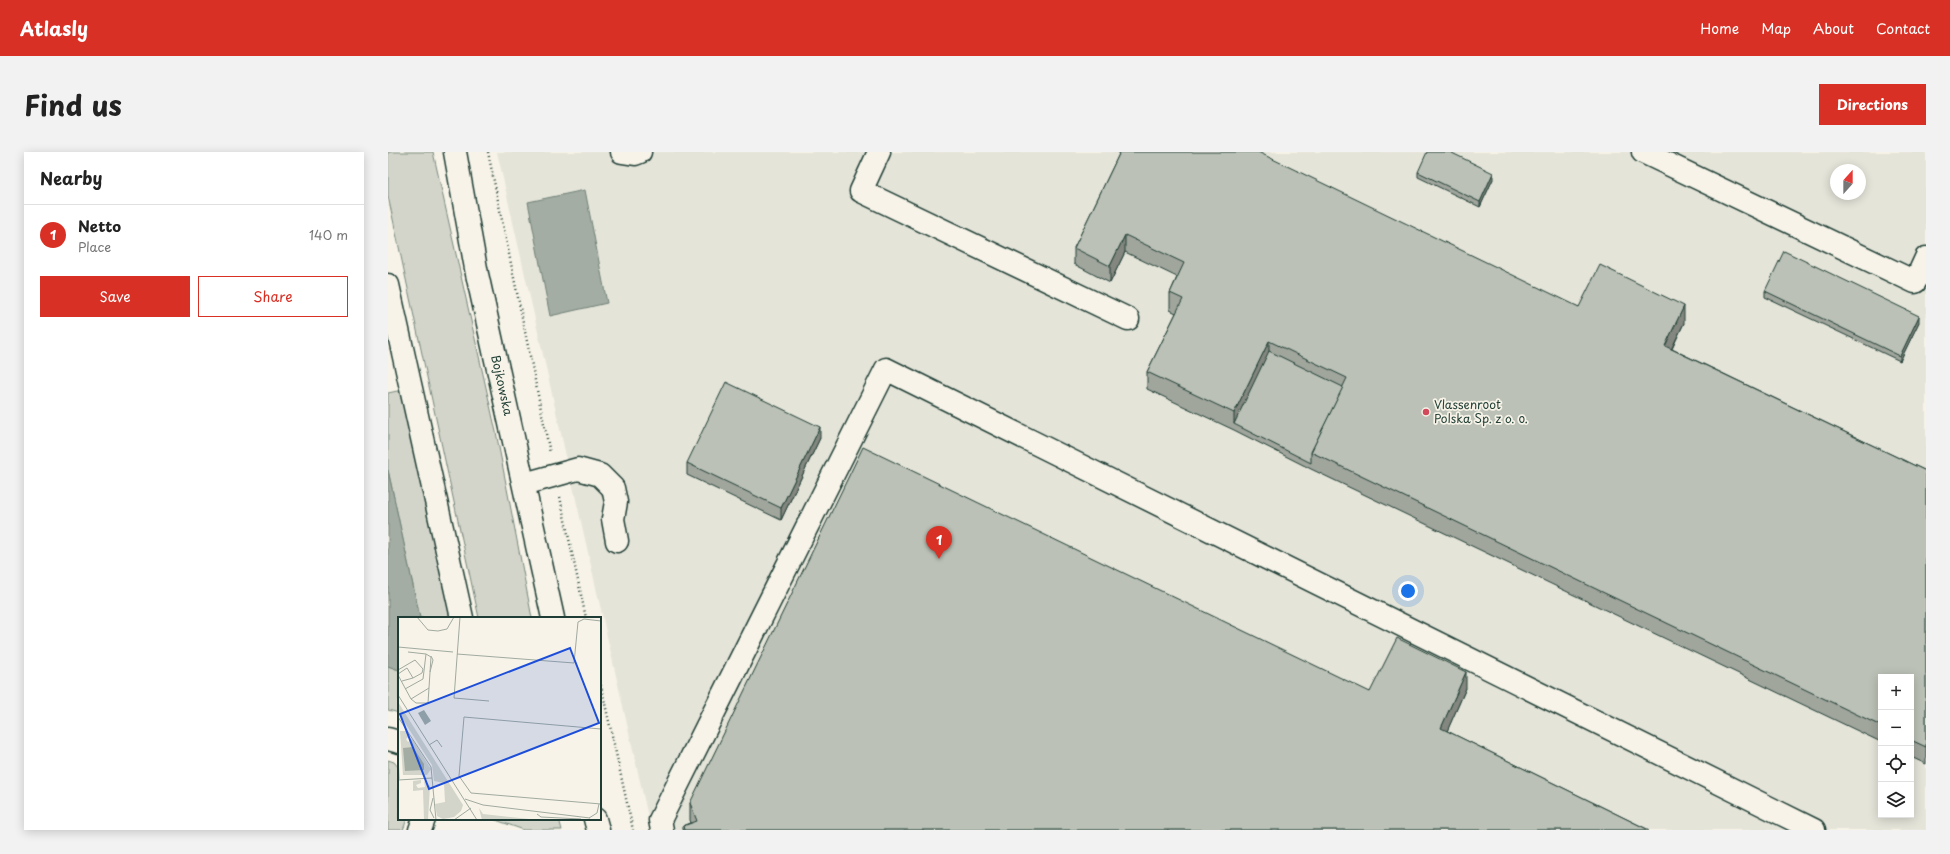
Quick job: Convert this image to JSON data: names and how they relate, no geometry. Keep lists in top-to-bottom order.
{
  "streets": {
    "street": ["Bojkowska"]
  },
  "places": ["Vlassenroot Polska Sp. z o. o."],
  "north": "top",
  "page": {
    "header": "Atlasly",
    "nav": [
      "Home",
      "Map",
      "About",
      "Contact"
    ],
    "title": "Find us",
    "buttons": [
      "Directions",
      ["Save", "Share"]
    ],
    "heading": "Nearby",
    "list": [
      {
        "mark": "1",
        "name": "Netto",
        "note": "Place",
        "value": "140 m"
      }
    ],
    "pins": "1",
    "map_buttons": ["+", "−"]
  }
}
